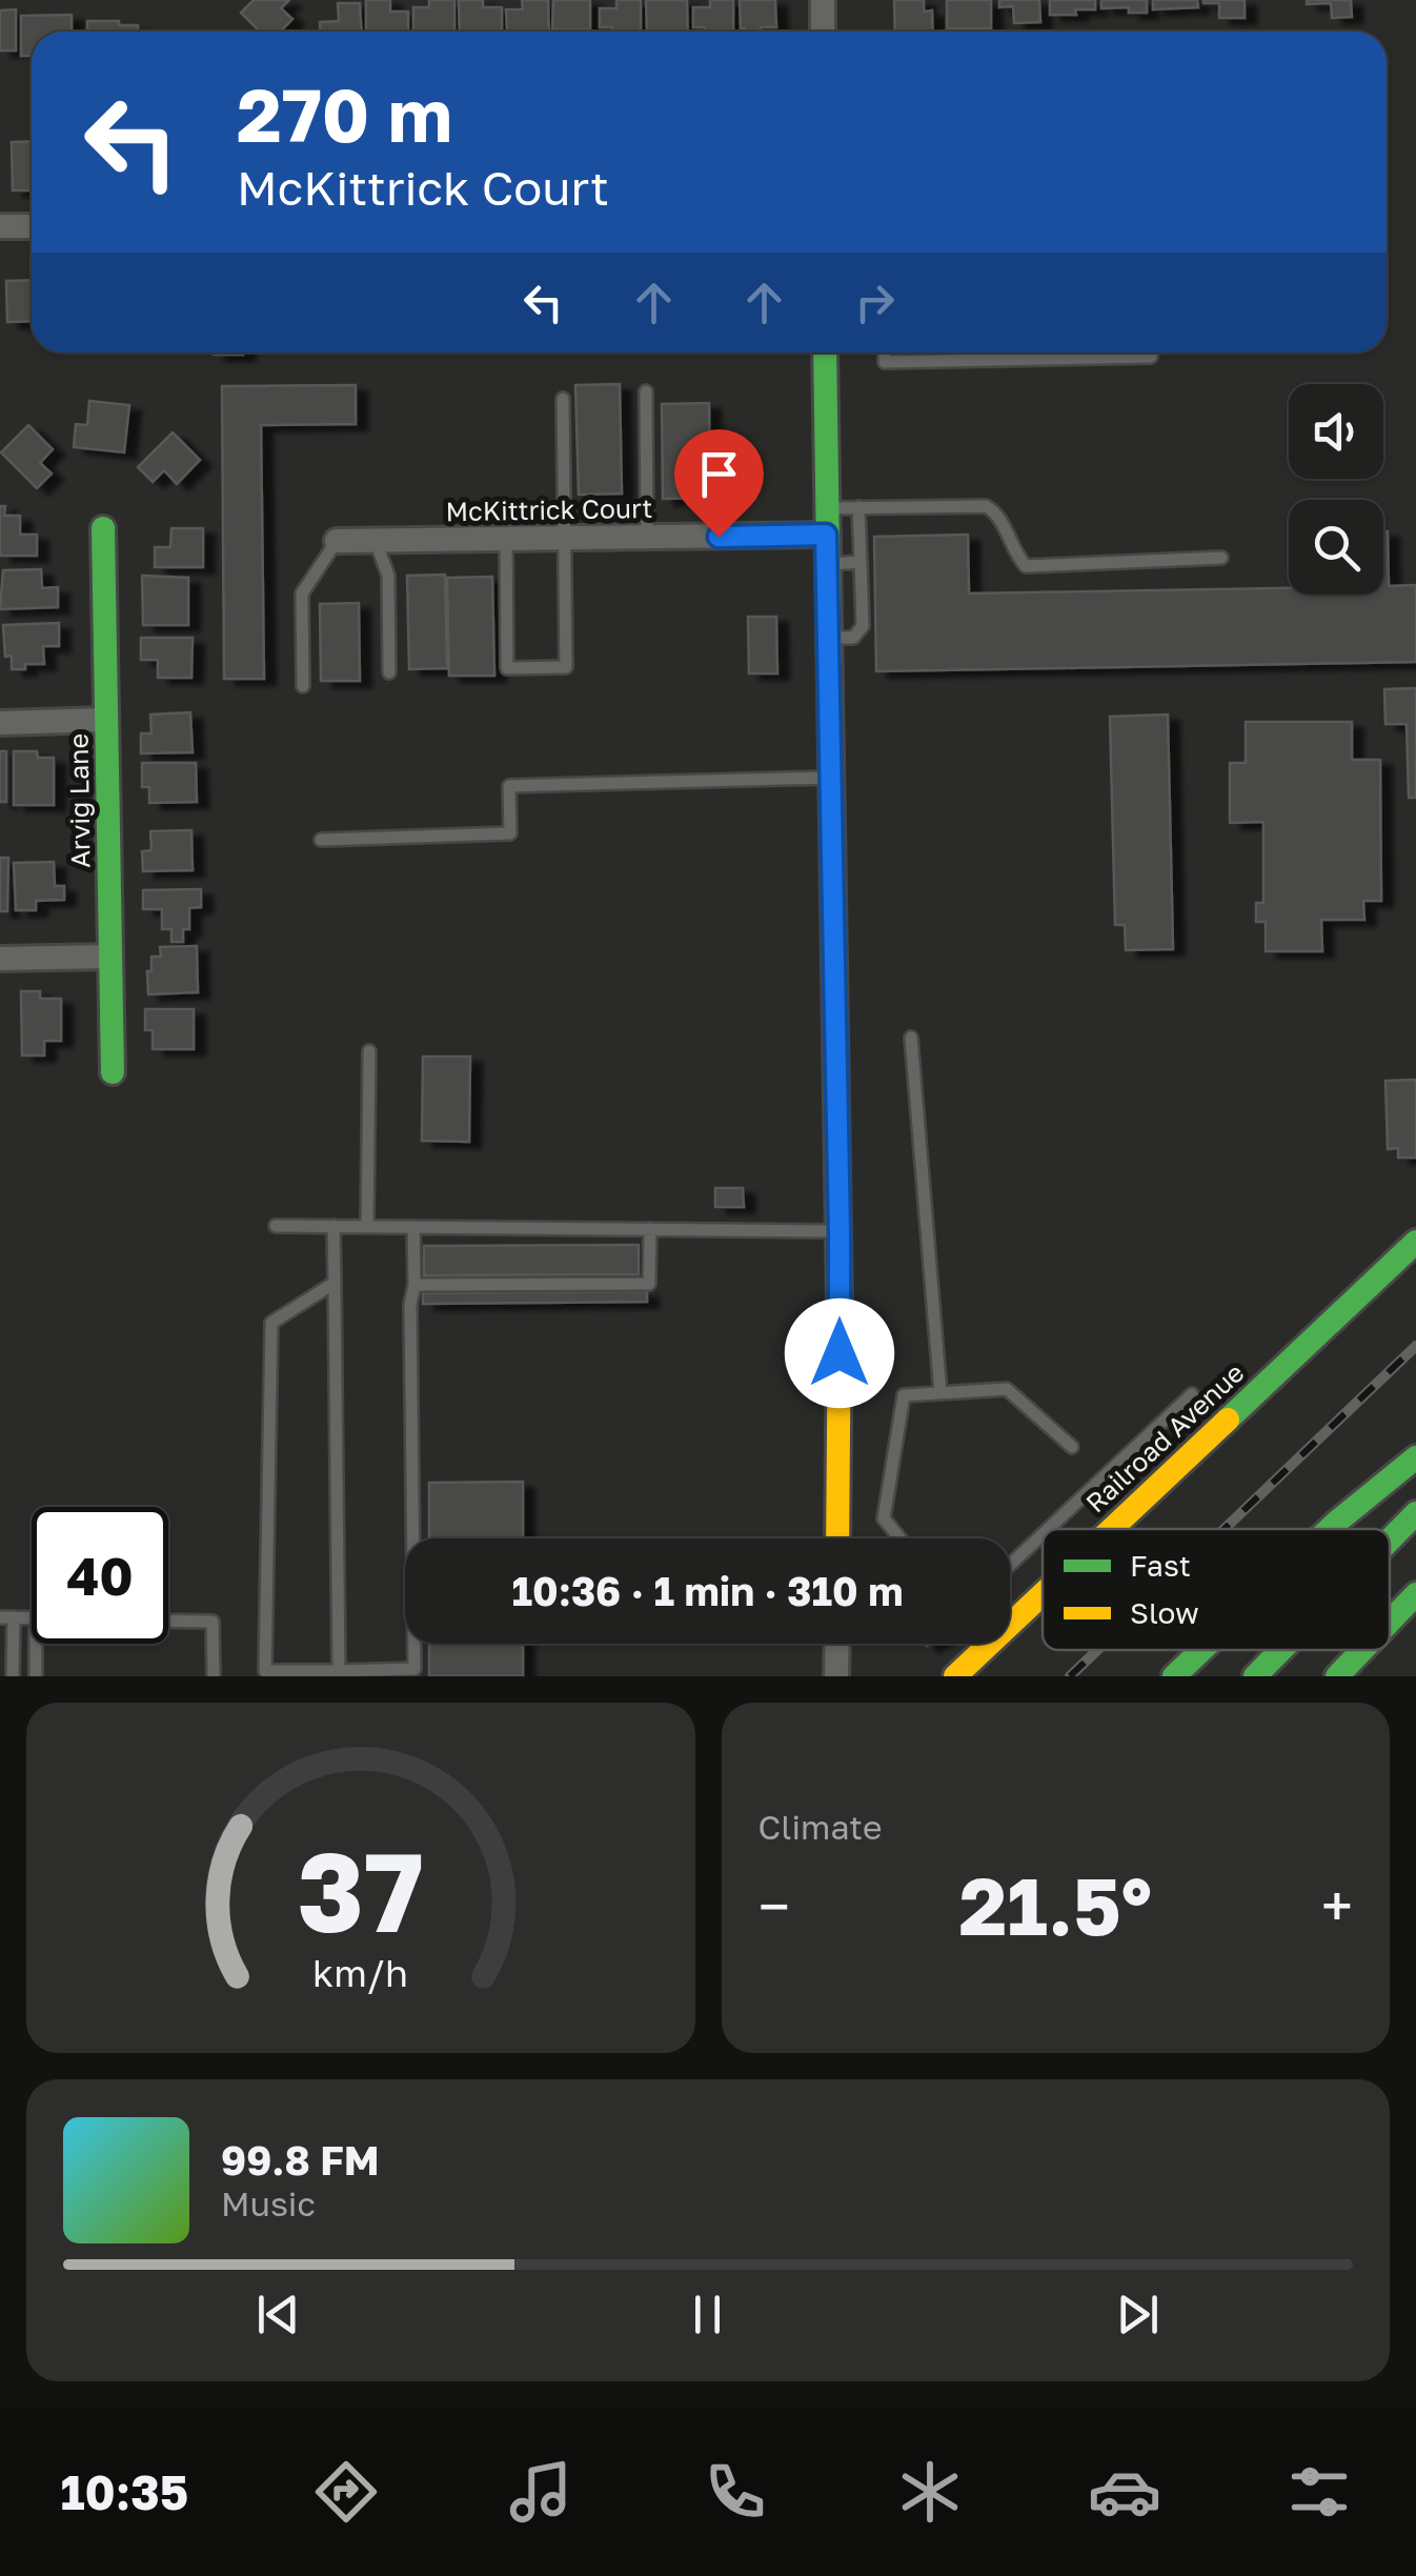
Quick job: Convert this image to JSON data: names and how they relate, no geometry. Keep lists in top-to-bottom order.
{
  "streets": {
    "main road": ["Arvig Lane", "Railroad Avenue"],
    "street": ["McKittrick Court"]
  },
  "legend": ["Fast", "Slow"],
  "page": {
    "turn": ["270 m", "McKittrick Court"],
    "limit": "40",
    "trip": "10:36 · 1 min · 310 m",
    "tile": "Climate",
    "heat": ["−", "21.5°", "+"],
    "song": ["99.8 FM", "Music"],
    "tabs": "10:35",
    "gauge": ["37", "km/h"]
  }
}
